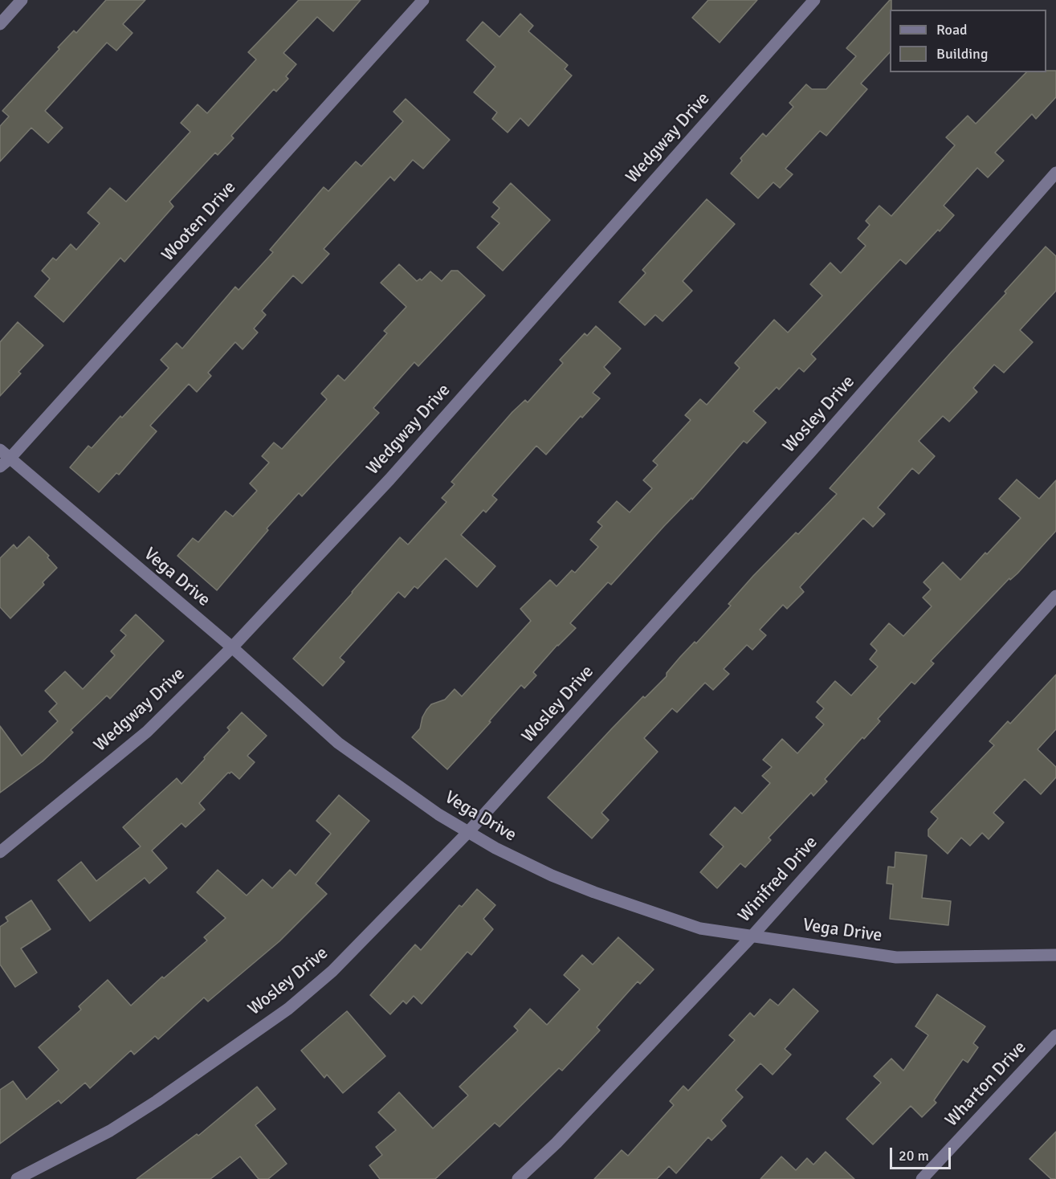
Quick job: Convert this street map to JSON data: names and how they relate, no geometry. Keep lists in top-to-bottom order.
{
  "streets": {
    "street": [
      "Wedgway Drive",
      "Wooten Drive",
      "Wosley Drive",
      "Vega Drive",
      "Winifred Drive",
      "Wharton Drive"
    ]
  },
  "crossings": [
    ["Wedgway Drive", "Vega Drive"],
    ["Wooten Drive", "Vega Drive"],
    ["Wosley Drive", "Vega Drive"],
    ["Vega Drive", "Winifred Drive"]
  ],
  "legend": ["Road", "Building"],
  "scale_bar": "20 m"
}
